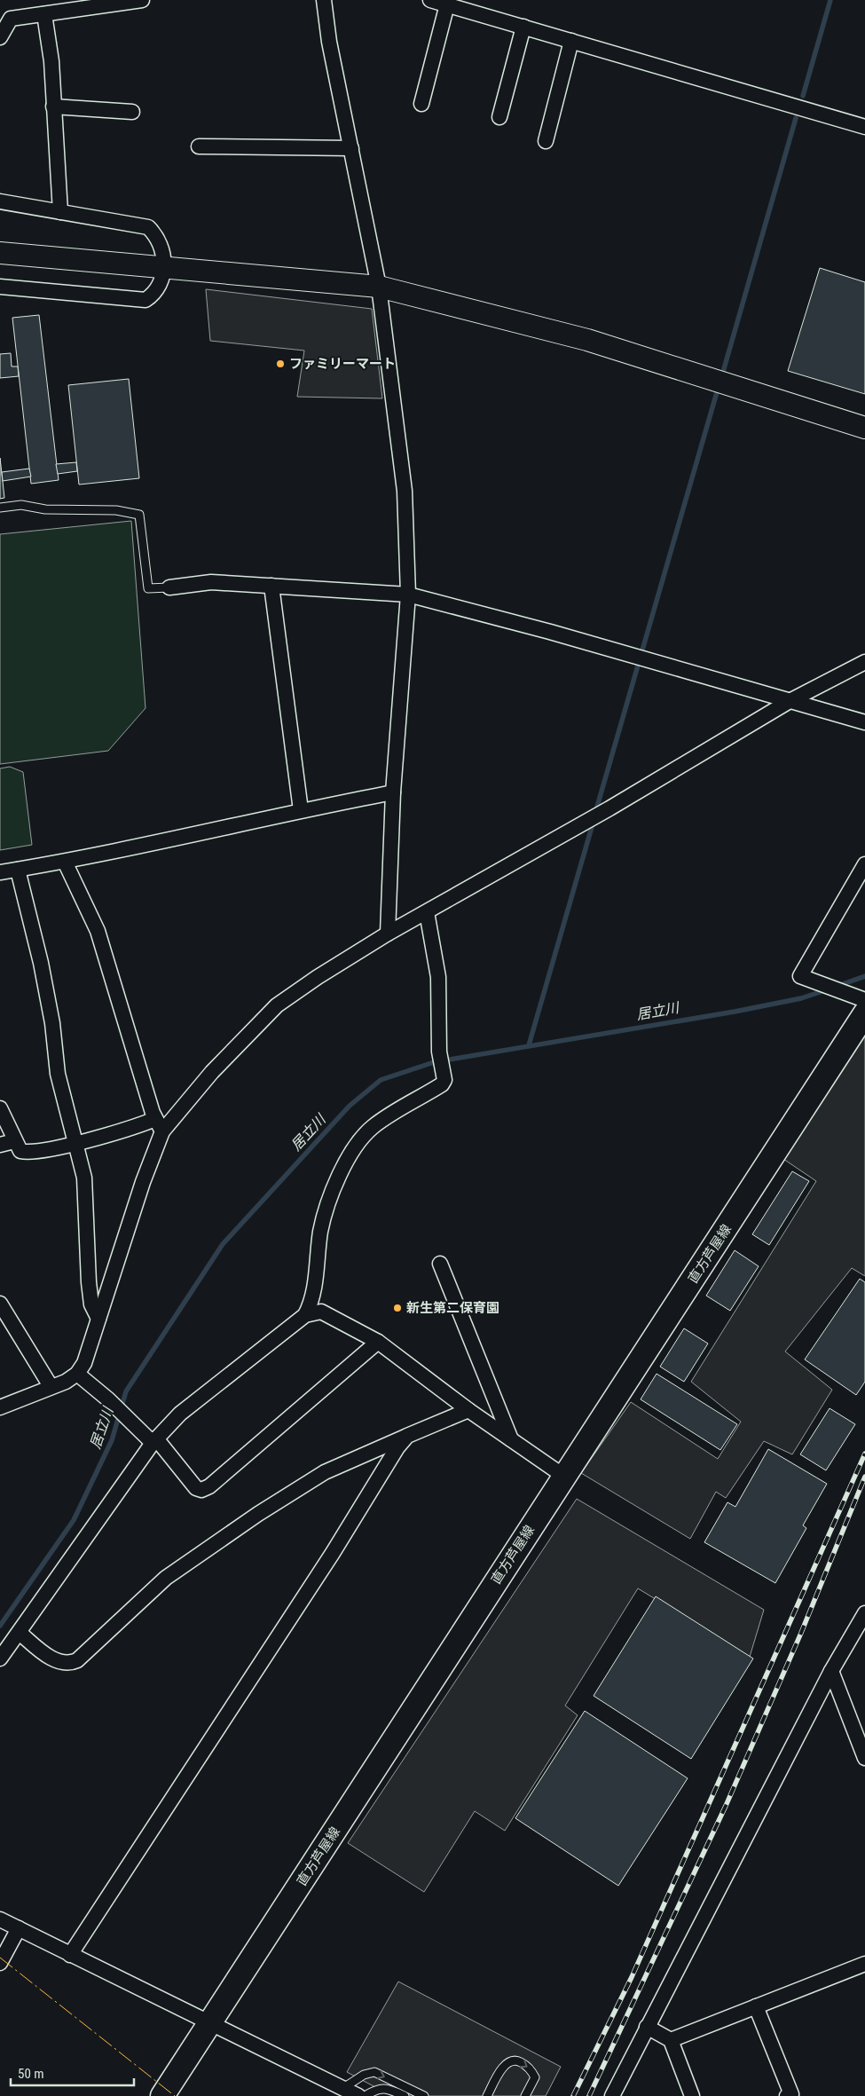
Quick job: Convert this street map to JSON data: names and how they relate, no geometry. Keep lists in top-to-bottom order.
{
  "streets": {
    "main road": ["直方芦屋線"]
  },
  "water": ["居立川"],
  "places": ["ファミリーマート", "新生第二保育園"],
  "scale_bar": "50 m"
}
